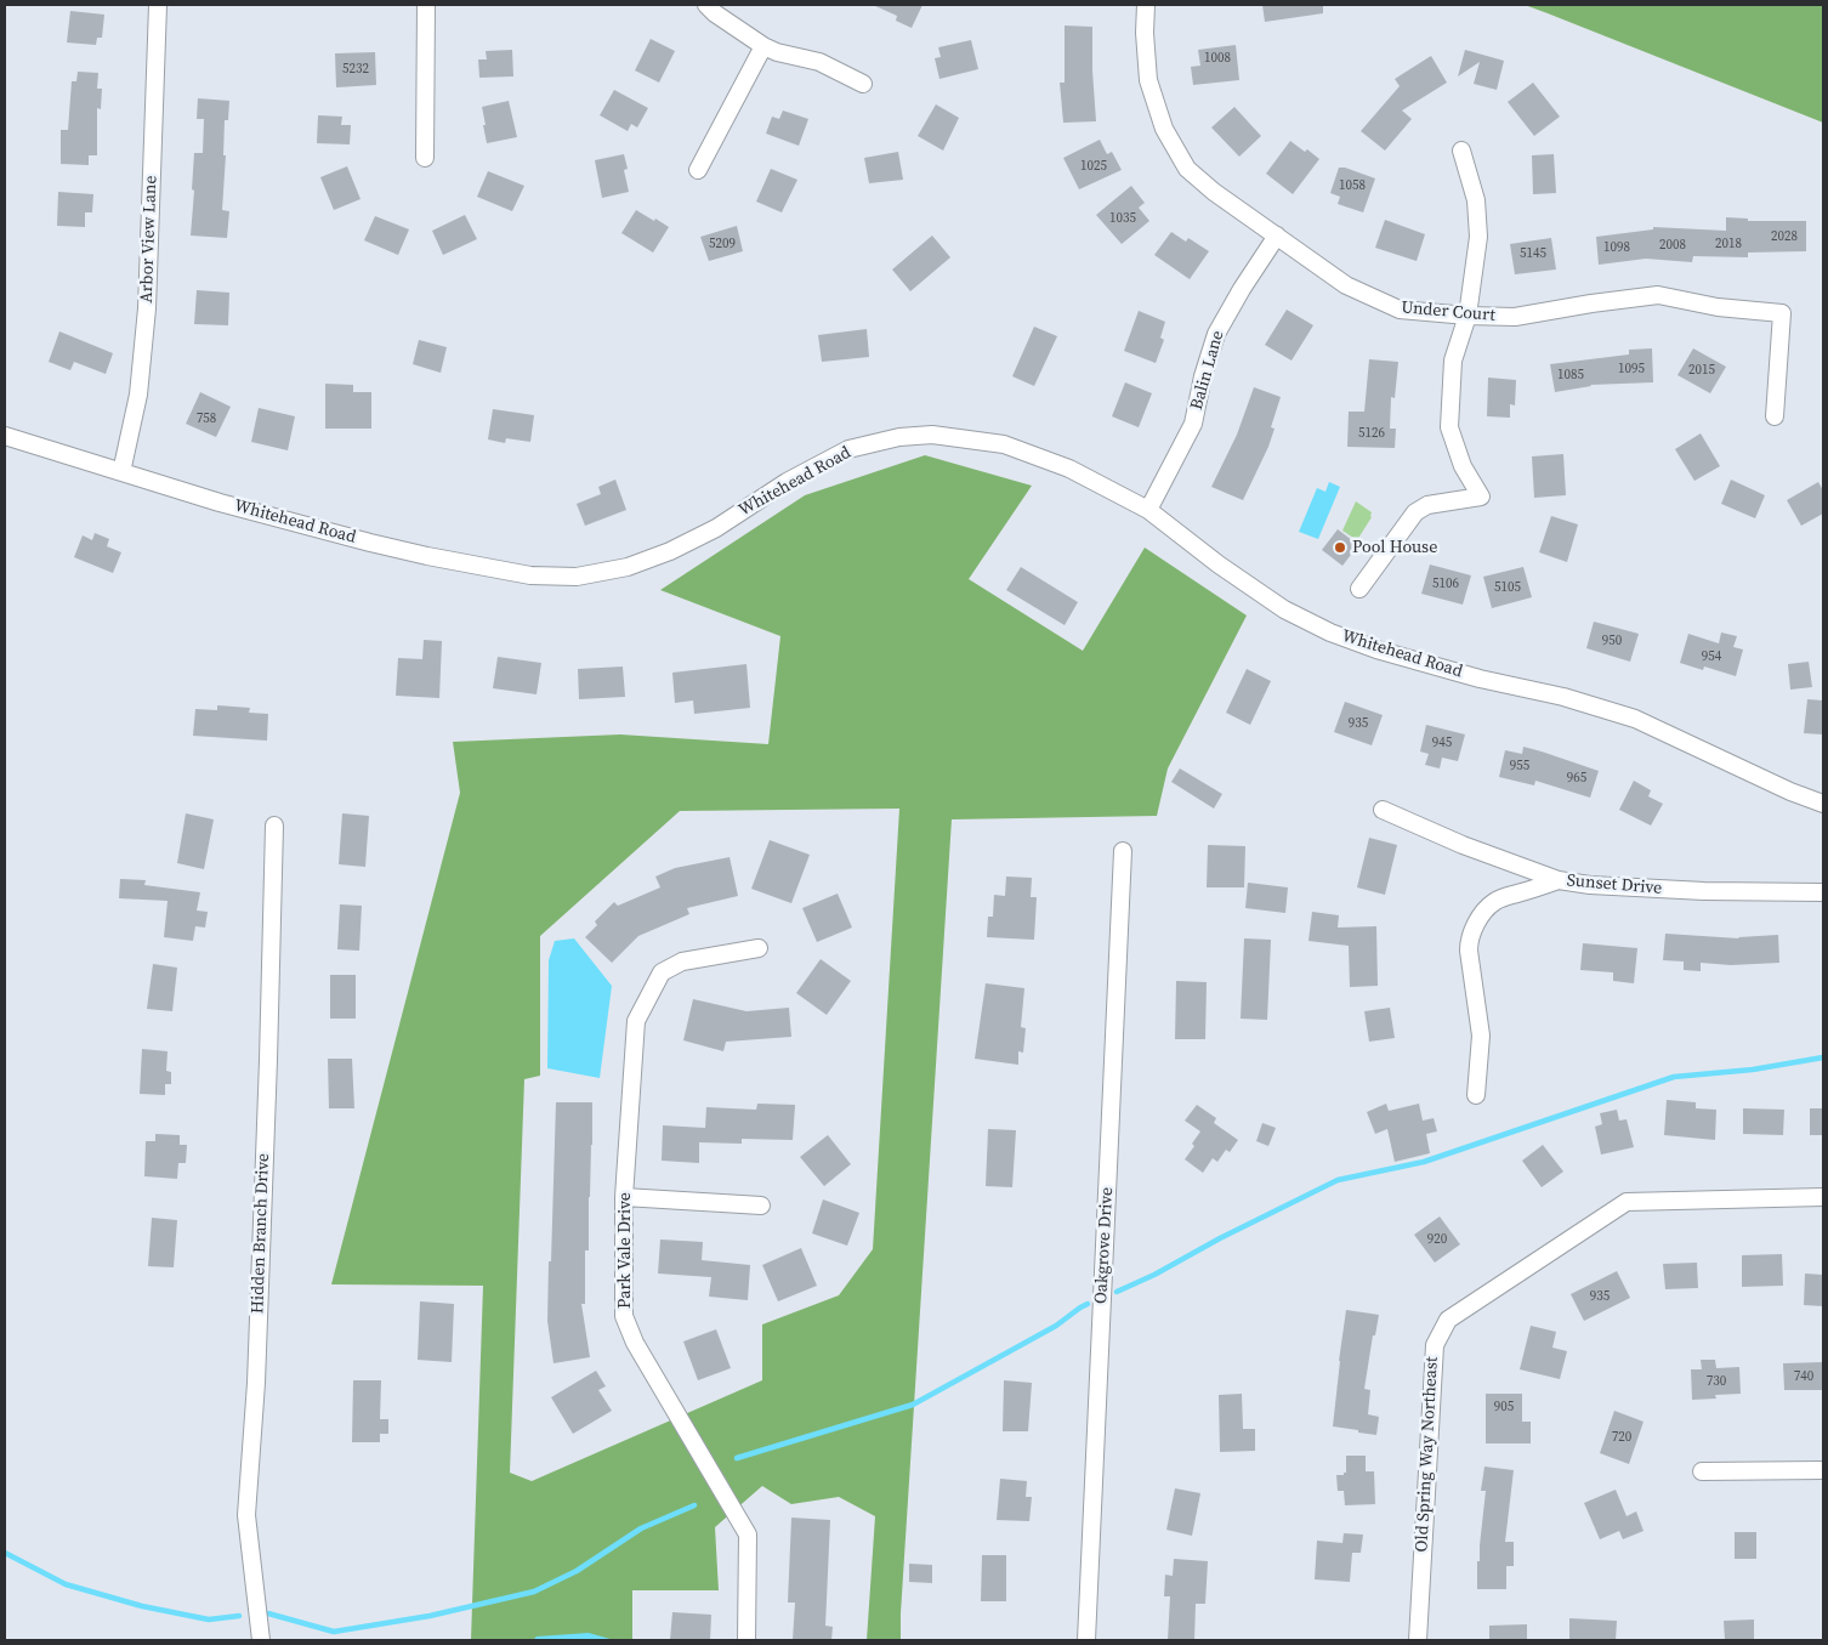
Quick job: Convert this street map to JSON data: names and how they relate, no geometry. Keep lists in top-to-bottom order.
{
  "streets": {
    "street": [
      "Arbor View Lane",
      "Under Court",
      "Balin Lane",
      "Whitehead Road",
      "Sunset Drive",
      "Hidden Branch Drive",
      "Oakgrove Drive",
      "Park Vale Drive",
      "Old Spring Way Northeast"
    ]
  },
  "crossings": [
    ["Arbor View Lane", "Whitehead Road"],
    ["Under Court", "Balin Lane"],
    ["Balin Lane", "Whitehead Road"]
  ],
  "places": ["Pool House"],
  "house_numbers": [
    "1008",
    "5232",
    "1025",
    "1058",
    "1035",
    "2028",
    "5209",
    "2018",
    "2008",
    "1098",
    "5145",
    "1095",
    "2015",
    "1085",
    "758",
    "5126",
    "5106",
    "5105",
    "950",
    "954",
    "935",
    "945",
    "955",
    "965",
    "920",
    "935",
    "740",
    "730",
    "905",
    "720"
  ]
}
